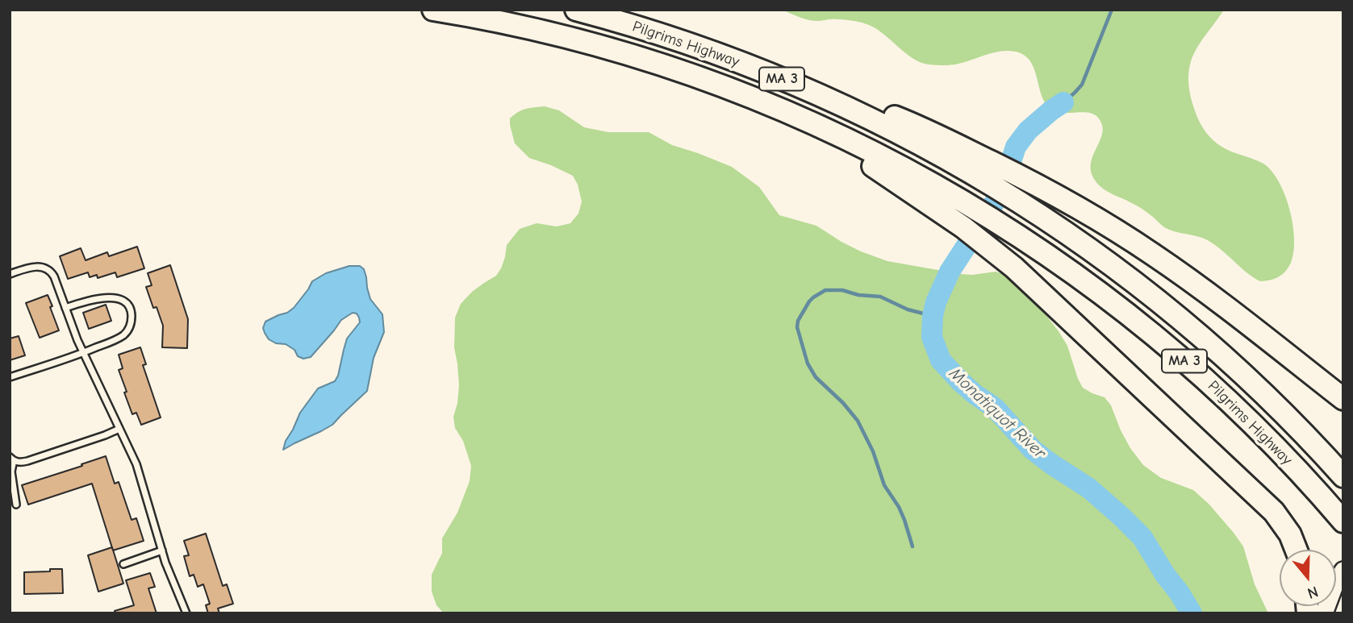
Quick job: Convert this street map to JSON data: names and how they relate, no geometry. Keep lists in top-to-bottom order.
{
  "streets": {
    "highway": ["Pilgrims Highway", "MA 3"]
  },
  "water": ["Monatiquot River"],
  "north": "bottom"
}
